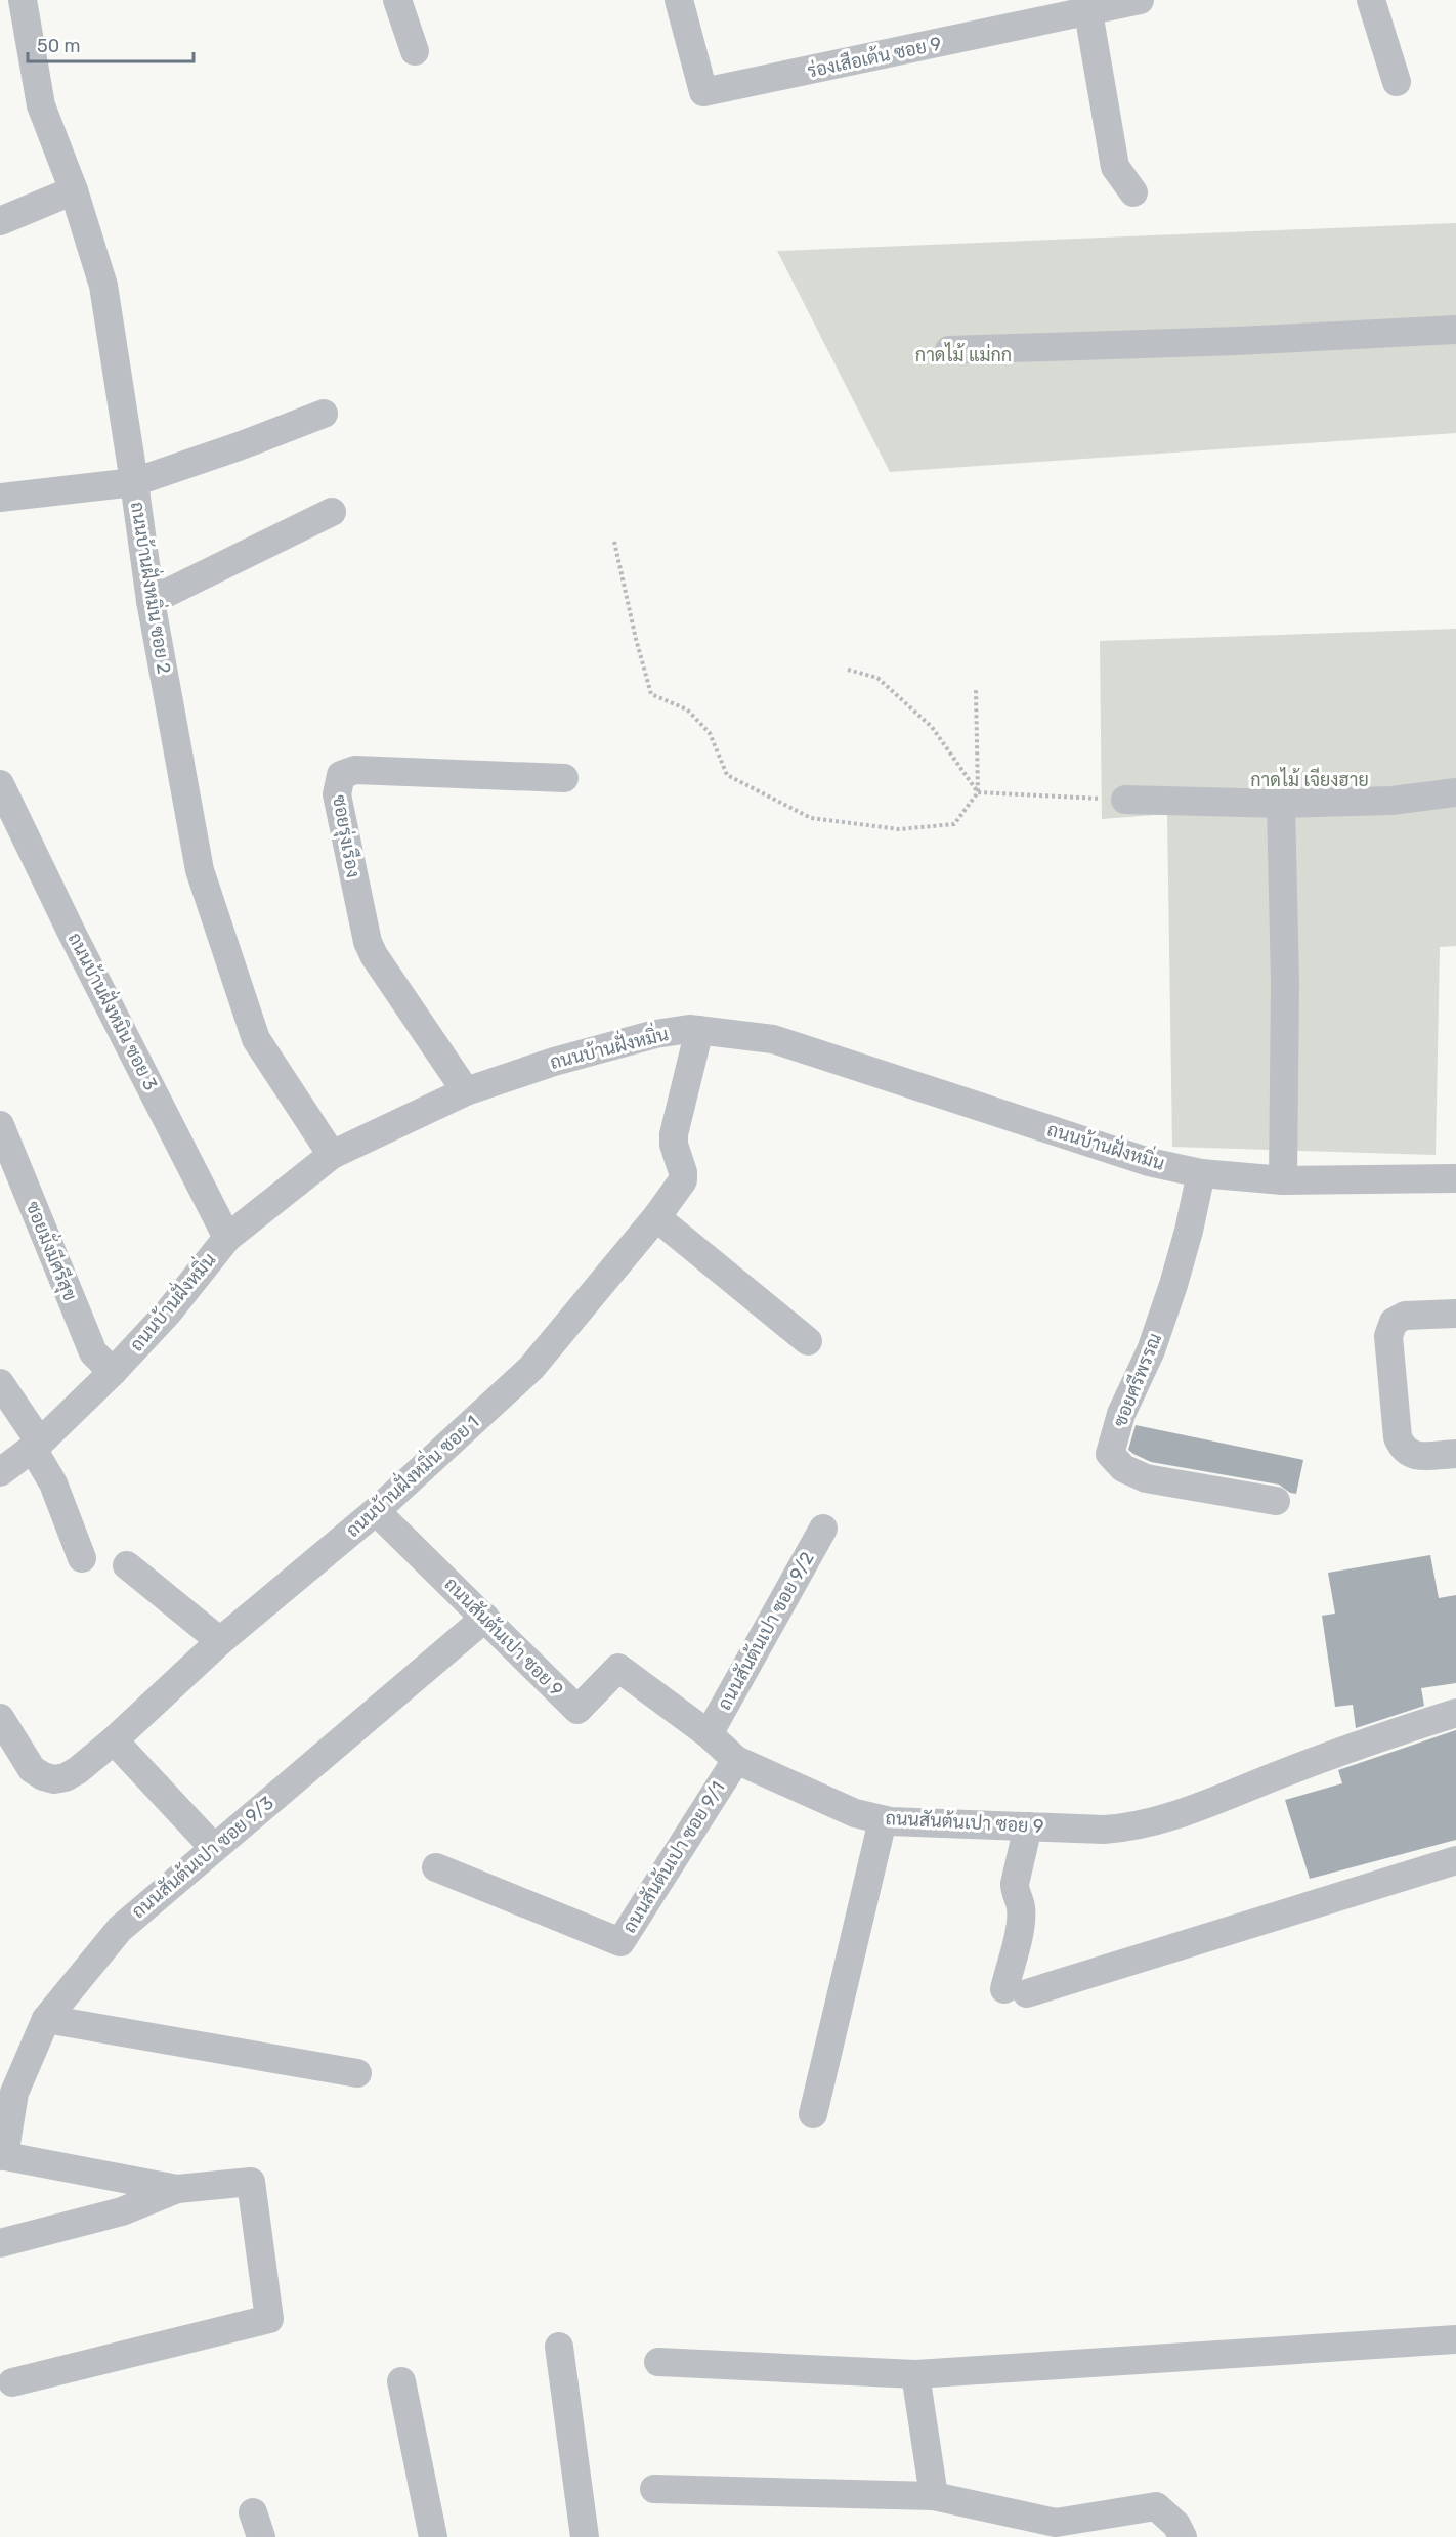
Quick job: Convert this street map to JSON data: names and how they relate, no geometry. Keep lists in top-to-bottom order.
{
  "streets": {
    "street": [
      "ร่องเสือเต้น ซอย 9",
      "ถนนบ้านฝั่งหมิ่น ซอย 2",
      "ซอยรุ่งเรือง",
      "ถนนบ้านฝั่งหมิน ซอย 3",
      "ถนนบ้านฝั่งหมิ่น",
      "ซอยมั่งมีศรีสุข",
      "ซอยศรีพรรณ",
      "ถนนบ้านฝั่งหมิ่น ซอย 1",
      "ถนนสันต้นเปา ซอย 9/2",
      "ถนนสันต้นเปา ซอย 9",
      "ถนนสันต้นเปา ซอย 9/3",
      "ถนนสันต้นเปา ซอย 9/1"
    ]
  },
  "crossings": [
    ["ถนนบ้านฝั่งหมิ่น ซอย 2", "ถนนบ้านฝั่งหมิ่น"],
    ["ซอยรุ่งเรือง", "ถนนบ้านฝั่งหมิ่น"],
    ["ถนนบ้านฝั่งหมิน ซอย 3", "ถนนบ้านฝั่งหมิ่น"],
    ["ถนนบ้านฝั่งหมิ่น", "ซอยมั่งมีศรีสุข"],
    ["ถนนบ้านฝั่งหมิ่น", "ซอยศรีพรรณ"],
    ["ถนนบ้านฝั่งหมิ่น", "ถนนบ้านฝั่งหมิ่น ซอย 1"],
    ["ถนนบ้านฝั่งหมิ่น ซอย 1", "ถนนสันต้นเปา ซอย 9"],
    ["ถนนสันต้นเปา ซอย 9/2", "ถนนสันต้นเปา ซอย 9"],
    ["ถนนสันต้นเปา ซอย 9", "ถนนสันต้นเปา ซอย 9/3"],
    ["ถนนสันต้นเปา ซอย 9", "ถนนสันต้นเปา ซอย 9/1"]
  ],
  "parks": ["กาดไม้ แม่กก", "กาดไม้ เจียงฮาย"],
  "scale_bar": "50 m"
}
